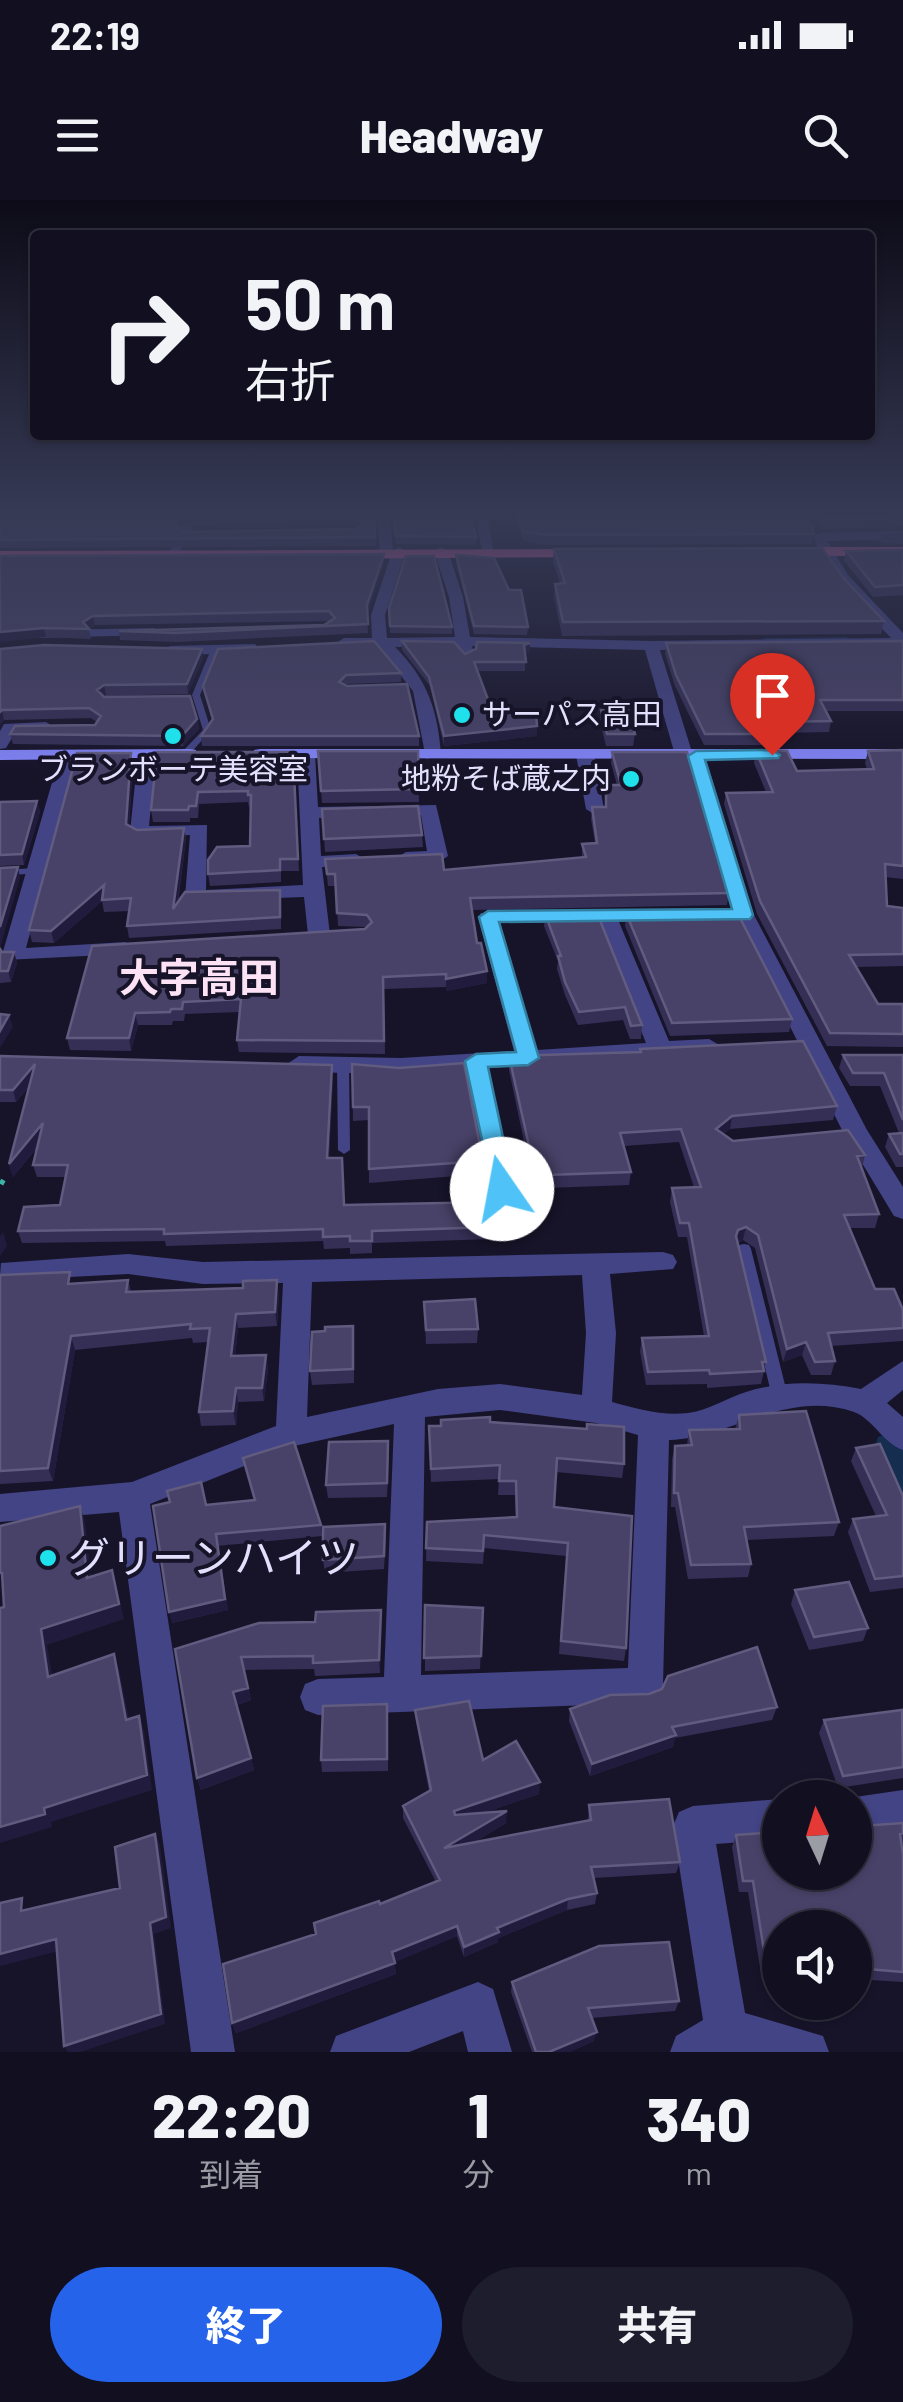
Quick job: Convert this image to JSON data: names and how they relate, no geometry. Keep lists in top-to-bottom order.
{
  "districts": ["大字高田"],
  "places": [
    "サーパス高田",
    "ブランボーテ美容室",
    "地粉そば蔵之内",
    "グリーンハイツ"
  ],
  "north": "top",
  "page": {
    "status": "22:19",
    "header": "Headway",
    "turn": ["50 m", "右折"],
    "eta": [
      "22:20",
      "到着",
      "1",
      "分",
      "340",
      "m"
    ],
    "buttons": ["終了", "共有"]
  }
}
